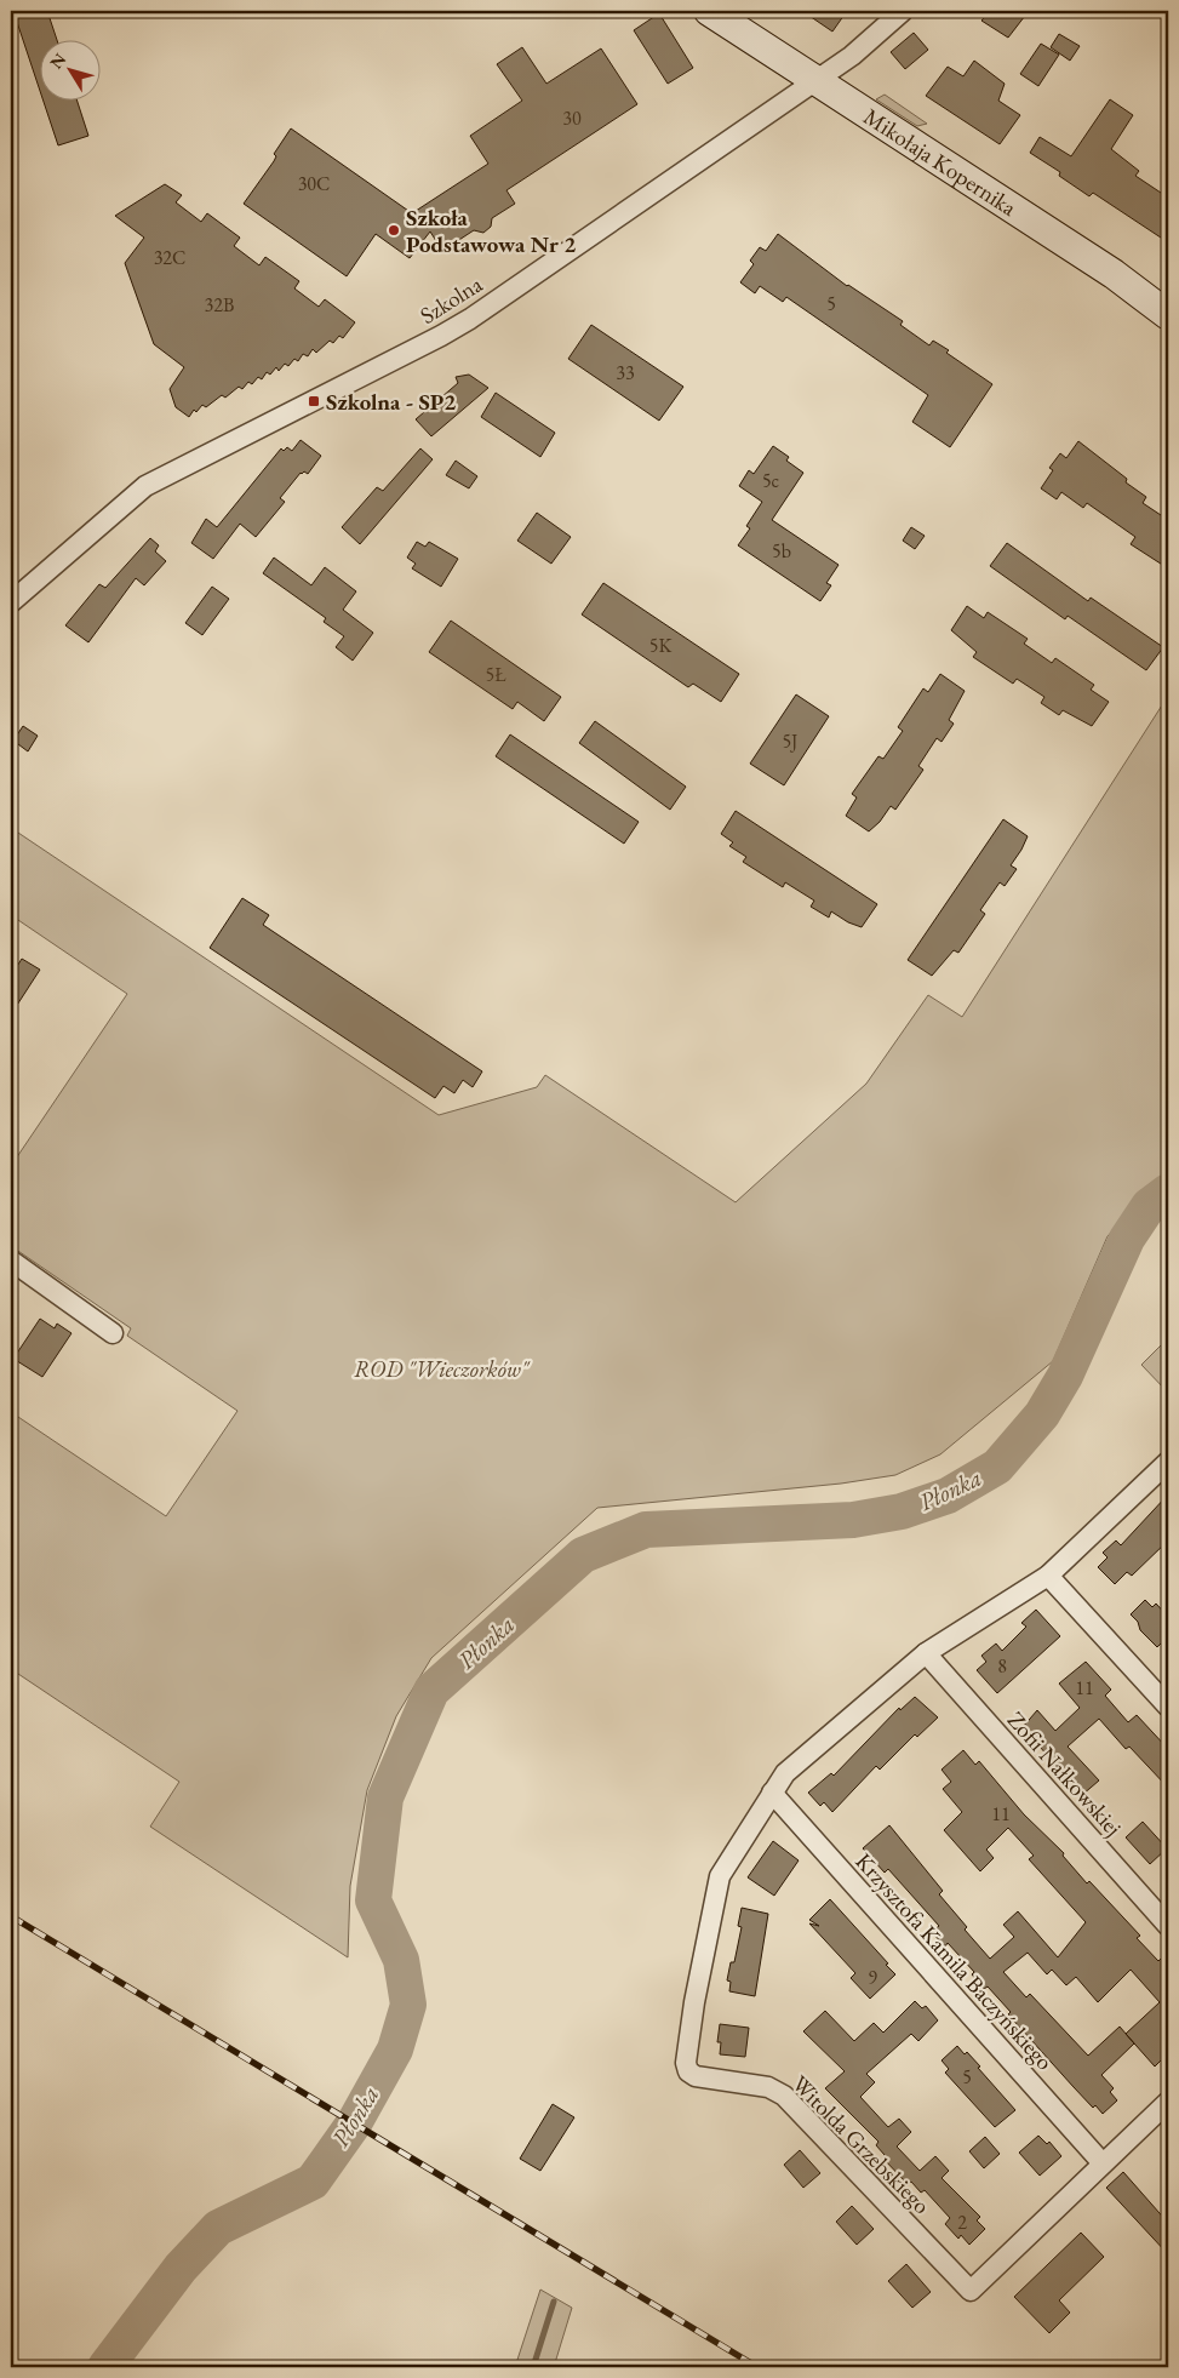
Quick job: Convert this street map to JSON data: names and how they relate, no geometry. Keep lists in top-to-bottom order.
{
  "streets": {
    "street": [
      "Mikołaja Kopernika",
      "Szkolna",
      "Zofii Nałkowskiej",
      "Krzysztofa Kamila Baczyńskiego",
      "Witolda Grzebskiego"
    ]
  },
  "crossings": [
    ["Mikołaja Kopernika", "Szkolna"],
    ["Krzysztofa Kamila Baczyńskiego", "Witolda Grzebskiego"]
  ],
  "water": ["Płonka"],
  "parks": ["ROD \"Wieczorków\""],
  "places": {
    "other": ["Szkoła Podstawowa Nr 2"],
    "transit": ["Szkolna - SP2"]
  },
  "house_numbers": [
    "30",
    "30C",
    "32C",
    "5",
    "32B",
    "33",
    "5c",
    "5b",
    "5K",
    "5Ł",
    "5J",
    "8",
    "11",
    "11",
    "9",
    "5",
    "2"
  ],
  "north": "top left"
}
